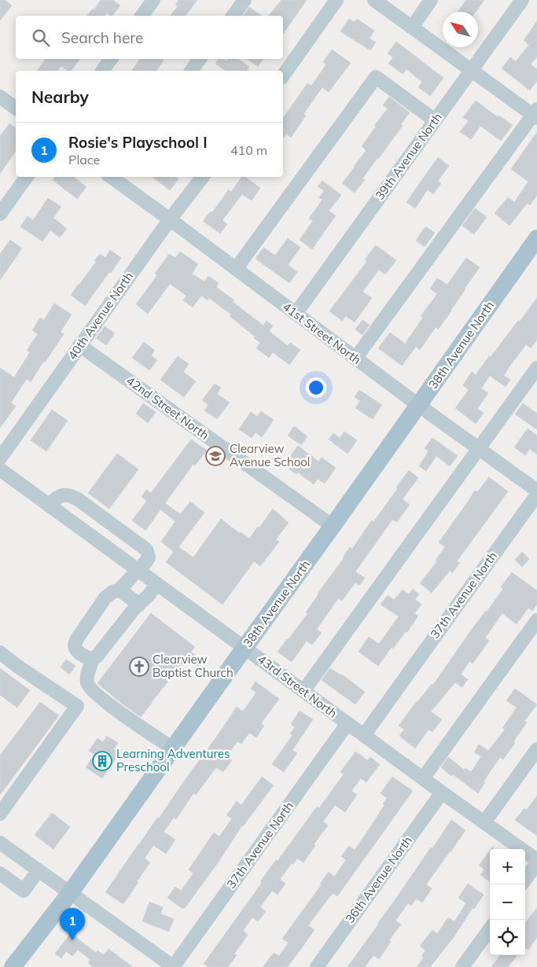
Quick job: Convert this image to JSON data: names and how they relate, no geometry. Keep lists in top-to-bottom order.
{
  "streets": {
    "main road": ["38th Avenue North"],
    "street": [
      "39th Avenue North",
      "40th Avenue North",
      "41st Street North",
      "42nd Street North",
      "37th Avenue North",
      "43rd Street North",
      "36th Avenue North"
    ]
  },
  "crossings": [
    ["39th Avenue North", "41st Street North"],
    ["40th Avenue North", "41st Street North"],
    ["40th Avenue North", "42nd Street North"],
    ["41st Street North", "38th Avenue North"],
    ["38th Avenue North", "42nd Street North"],
    ["38th Avenue North", "43rd Street North"],
    ["37th Avenue North", "43rd Street North"],
    ["43rd Street North", "36th Avenue North"]
  ],
  "places": {
    "school or university": ["Clearview Avenue School"],
    "church": ["Clearview Baptist Church"],
    "building": ["Learning Adventures Preschool"]
  },
  "north": "top left",
  "page": {
    "search": "Search here",
    "heading": "Nearby",
    "list": [
      {
        "mark": "1",
        "name": "Rosie's Playschool I",
        "note": "Place",
        "value": "410 m"
      }
    ],
    "map_buttons": ["+", "−"],
    "pins": "1"
  }
}
